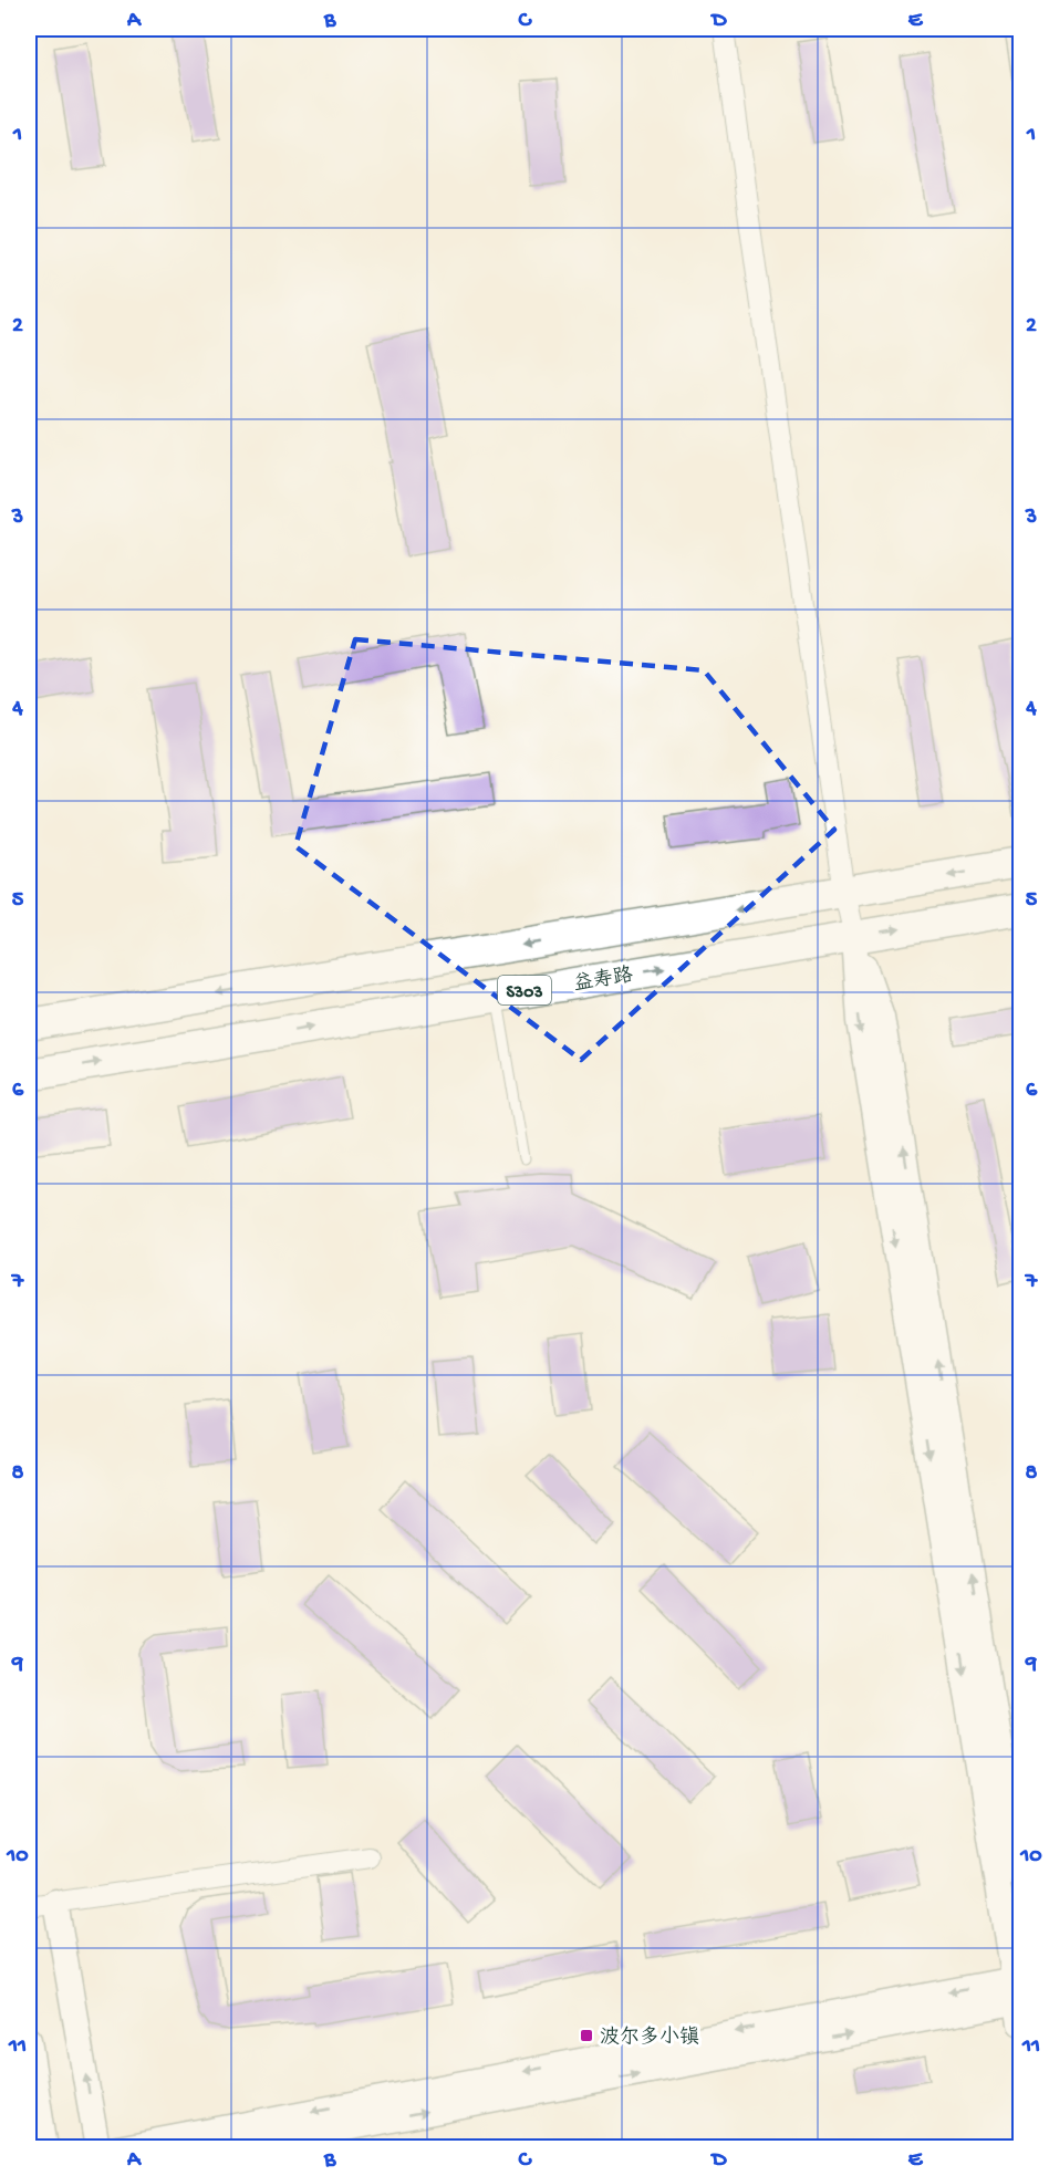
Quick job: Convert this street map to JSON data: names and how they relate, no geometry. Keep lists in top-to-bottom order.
{
  "streets": {
    "main road": ["益寿路", "S303"]
  },
  "places": {
    "transit": ["波尔多小镇"]
  },
  "grid": {
    "columns": [
      "A",
      "B",
      "C",
      "D",
      "E"
    ],
    "rows": [
      "1",
      "2",
      "3",
      "4",
      "5",
      "6",
      "7",
      "8",
      "9",
      "10",
      "11"
    ]
  }
}
